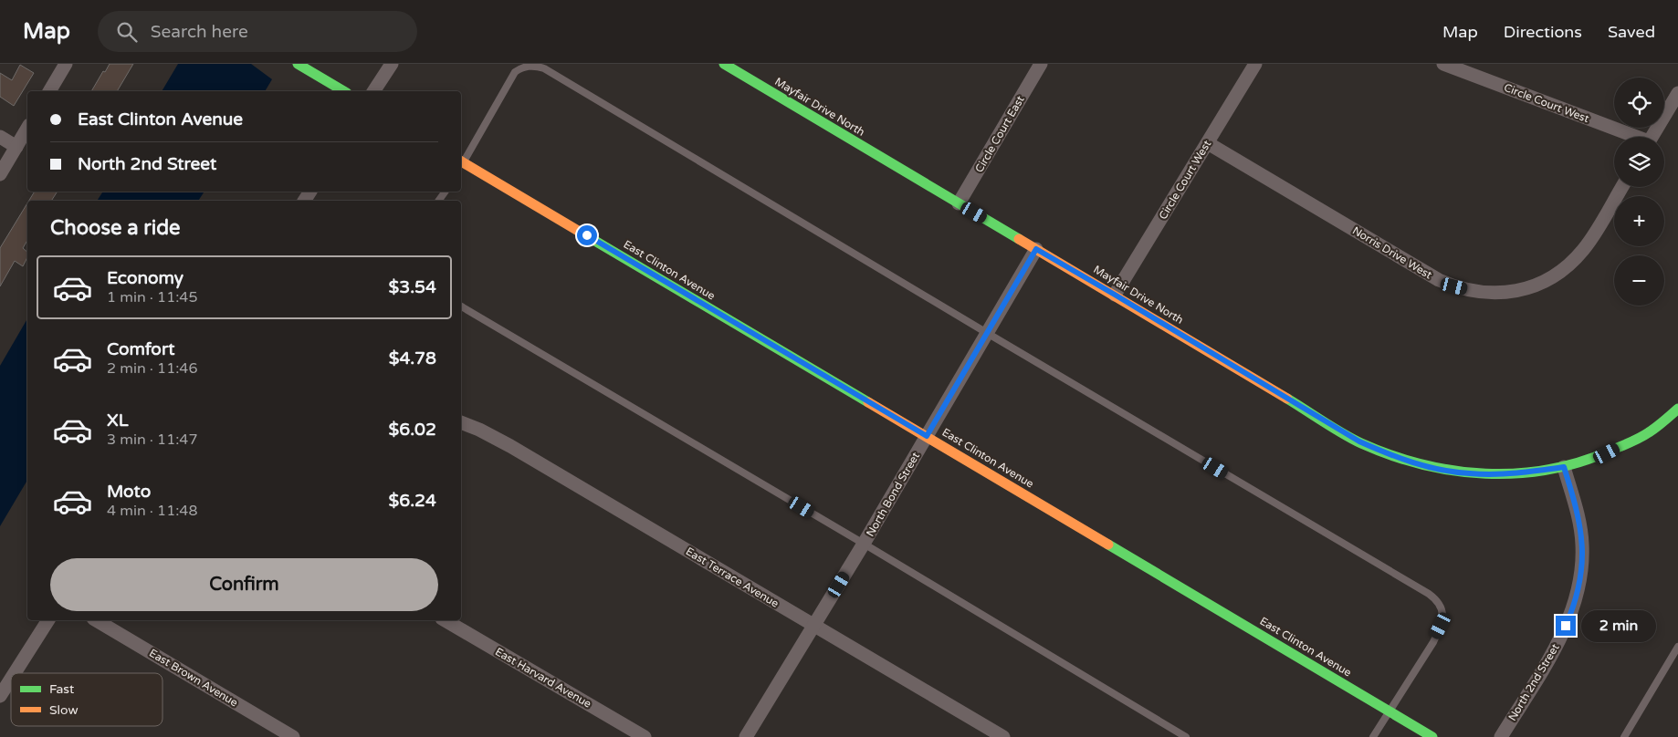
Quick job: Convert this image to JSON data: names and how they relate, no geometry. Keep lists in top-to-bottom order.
{
  "streets": {
    "main road": ["Mayfair Drive North", "East Clinton Avenue"],
    "street": [
      "Circle Court West",
      "Circle Court East",
      "Norris Drive West",
      "North Bond Street",
      "East Terrace Avenue",
      "East Brown Avenue",
      "East Harvard Avenue",
      "North 2nd Street"
    ]
  },
  "crossings": [
    ["Circle Court West", "Mayfair Drive North"],
    ["Circle Court West", "Norris Drive West"],
    ["Mayfair Drive North", "Circle Court East"],
    ["Mayfair Drive North", "North Bond Street"],
    ["Mayfair Drive North", "North 2nd Street"],
    ["East Clinton Avenue", "North Bond Street"],
    ["North Bond Street", "East Terrace Avenue"]
  ],
  "legend": ["Fast", "Slow"],
  "page": {
    "header": "Map",
    "search": "Search here",
    "nav": ["Map", "Directions", "Saved"],
    "map_buttons": ["+", "−"],
    "banner": ["East Clinton Avenue", "North 2nd Street"],
    "heading": "Choose a ride",
    "list": [
      {
        "name": "Economy",
        "note": "1 min · 11:45",
        "value": "$3.54"
      },
      {
        "name": "Comfort",
        "note": "2 min · 11:46",
        "value": "$4.78"
      },
      {
        "name": "XL",
        "note": "3 min · 11:47",
        "value": "$6.02"
      },
      {
        "name": "Moto",
        "note": "4 min · 11:48",
        "value": "$6.24"
      }
    ],
    "buttons": "Confirm",
    "bubble": "2 min"
  }
}
